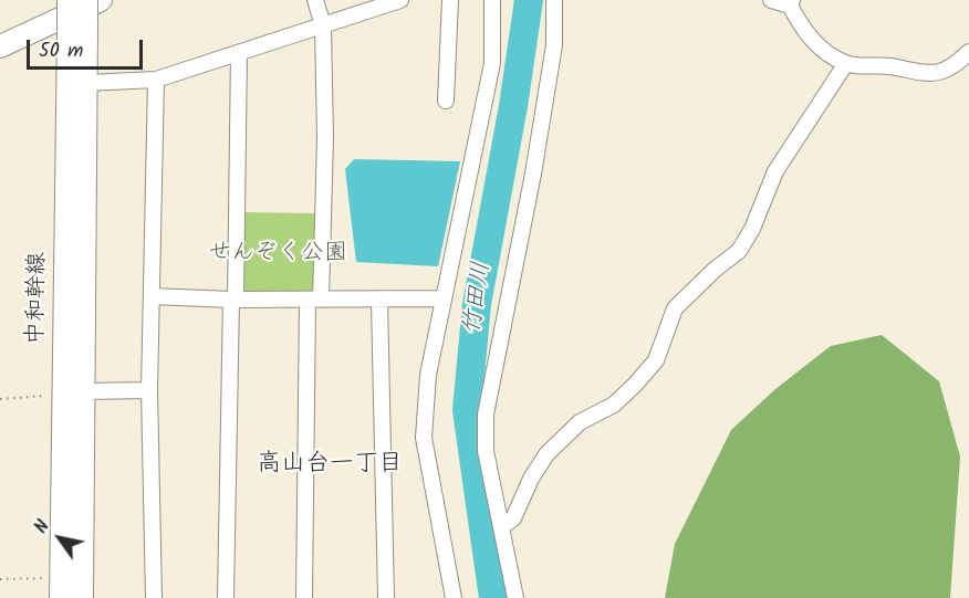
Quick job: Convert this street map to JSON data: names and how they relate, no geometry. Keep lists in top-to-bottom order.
{
  "streets": {
    "main road": ["中和幹線"]
  },
  "districts": ["高山台一丁目"],
  "water": ["竹田川"],
  "parks": ["せんぞく公園"],
  "scale_bar": "50 m",
  "north": "top left"
}
